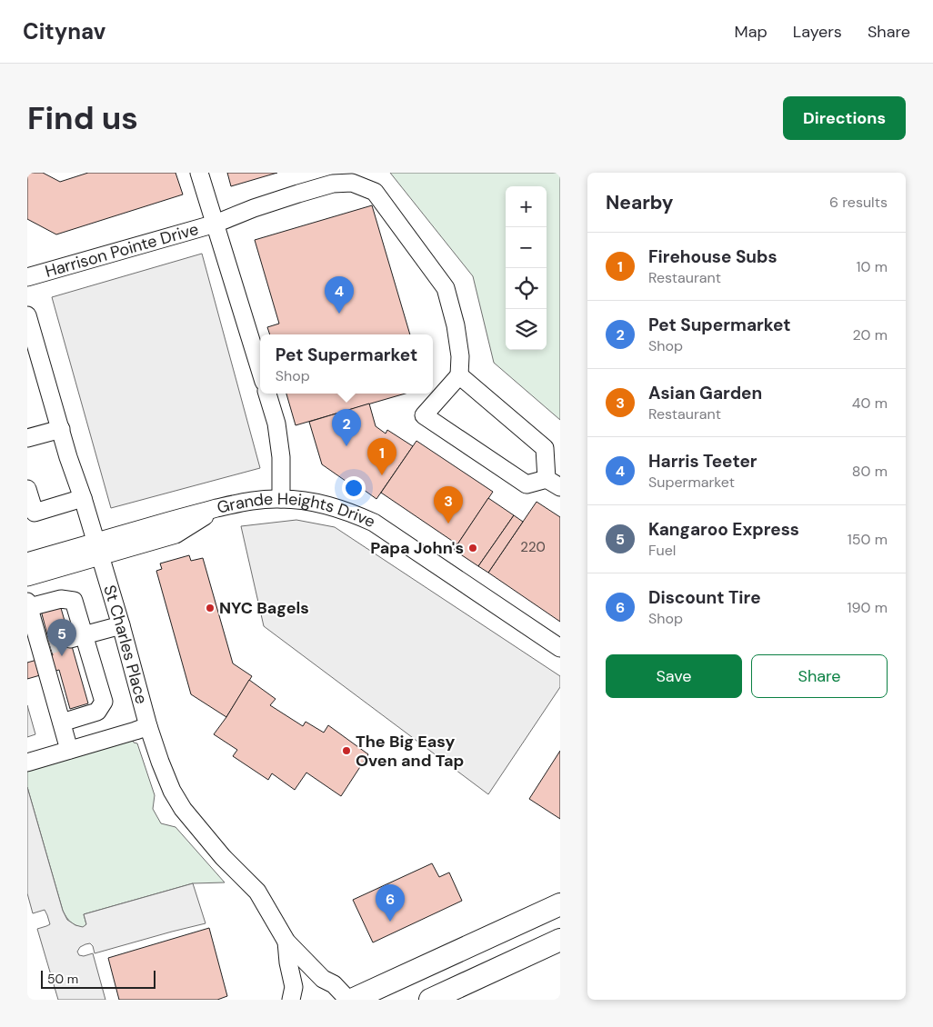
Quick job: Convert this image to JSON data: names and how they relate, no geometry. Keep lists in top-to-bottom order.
{
  "streets": {
    "street": ["Harrison Pointe Drive", "Grande Heights Drive", "St Charles Place"]
  },
  "crossings": [
    ["Grande Heights Drive", "St Charles Place"]
  ],
  "places": ["Papa John's", "NYC Bagels", "The Big Easy Oven and Tap"],
  "house_numbers": ["220"],
  "scale_bar": "50 m",
  "page": {
    "header": "Citynav",
    "nav": ["Map", "Layers", "Share"],
    "buttons": [
      "Directions",
      ["Save", "Share"]
    ],
    "title": "Find us",
    "heading": ["Nearby", "6 results"],
    "map_buttons": ["+", "−"],
    "list": [
      {
        "mark": "1",
        "name": "Firehouse Subs",
        "note": "Restaurant",
        "value": "10 m"
      },
      {
        "mark": "2",
        "name": "Pet Supermarket",
        "note": "Shop",
        "value": "20 m"
      },
      {
        "mark": "3",
        "name": "Asian Garden",
        "note": "Restaurant",
        "value": "40 m"
      },
      {
        "mark": "4",
        "name": "Harris Teeter",
        "note": "Supermarket",
        "value": "80 m"
      },
      {
        "mark": "5",
        "name": "Kangaroo Express",
        "note": "Fuel",
        "value": "150 m"
      },
      {
        "mark": "6",
        "name": "Discount Tire",
        "note": "Shop",
        "value": "190 m"
      }
    ],
    "pins": [
      "4",
      "2",
      "1",
      "3",
      "5",
      "6"
    ],
    "popup": ["Pet Supermarket", "Shop"],
    "scale": "50 m"
  }
}
